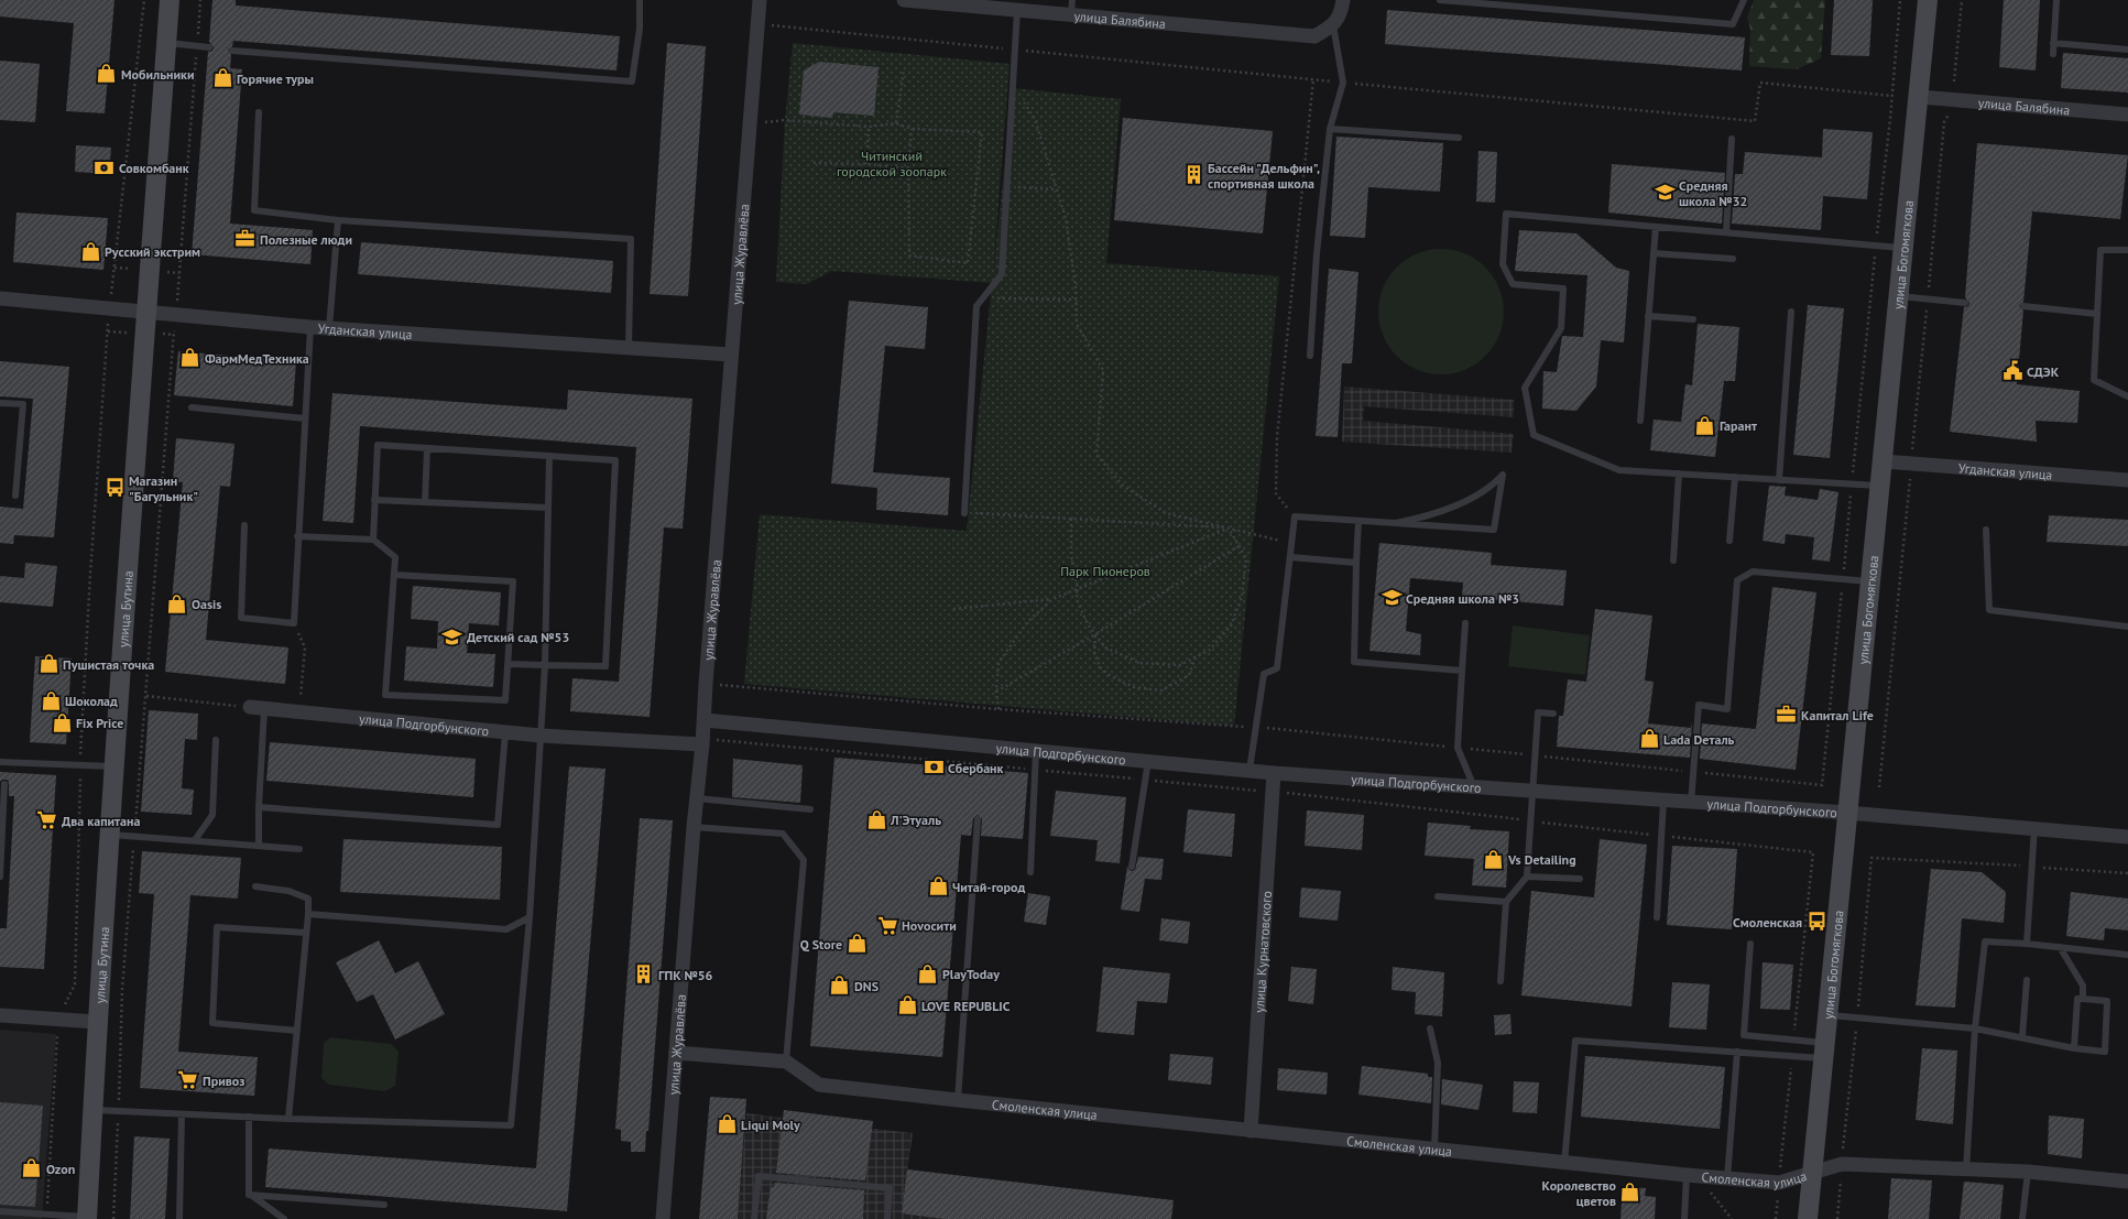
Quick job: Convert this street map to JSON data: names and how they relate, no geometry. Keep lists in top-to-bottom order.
{
  "streets": {
    "main road": ["улица Богомягкова", "улица Бутина"],
    "street": [
      "улица Балябина",
      "улица Журавлёва",
      "Угданская улица",
      "улица Подгорбунского",
      "улица Курнатовского",
      "Смоленская улица"
    ]
  },
  "crossings": [
    ["улица Балябина", "улица Богомягкова"],
    ["улица Журавлёва", "Угданская улица"],
    ["улица Журавлёва", "улица Подгорбунского"],
    ["улица Богомягкова", "Угданская улица"],
    ["улица Богомягкова", "улица Подгорбунского"],
    ["улица Богомягкова", "Смоленская улица"],
    ["Угданская улица", "улица Бутина"],
    ["улица Подгорбунского", "улица Курнатовского"],
    ["улица Курнатовского", "Смоленская улица"]
  ],
  "parks": ["Читинский городской зоопарк", "Парк Пионеров"],
  "places": {
    "shop": [
      "Мобильники",
      "Горячие туры",
      "Русский экстрим",
      "ФармМедТехника",
      "Гарант",
      "Oasis",
      "Пушистая точка",
      "Шоколад",
      "Fix Price",
      "Lada Dеталь",
      "Л'Этуаль",
      "Vs Detailing",
      "Читай-город",
      "Q Store",
      "PlayToday",
      "DNS",
      "LOVE REPUBLIC",
      "Liqui Moly",
      "Ozon",
      "Королевство цветов"
    ],
    "bank": ["Совкомбанк", "Сбербанк"],
    "building": ["Бассейн \"Дельфин\", спортивная школа", "ГПК №56"],
    "school or university": ["Средняя школа №32", "Средняя школа №3", "Детский сад №53"],
    "office": ["Полезные люди", "Капитал Life"],
    "public building": ["СДЭК"],
    "bus stop": ["Магазин \"Багульник\"", "Смоленская"],
    "supermarket": ["Два капитана", "Ноvосити", "Привоз"]
  }
}
